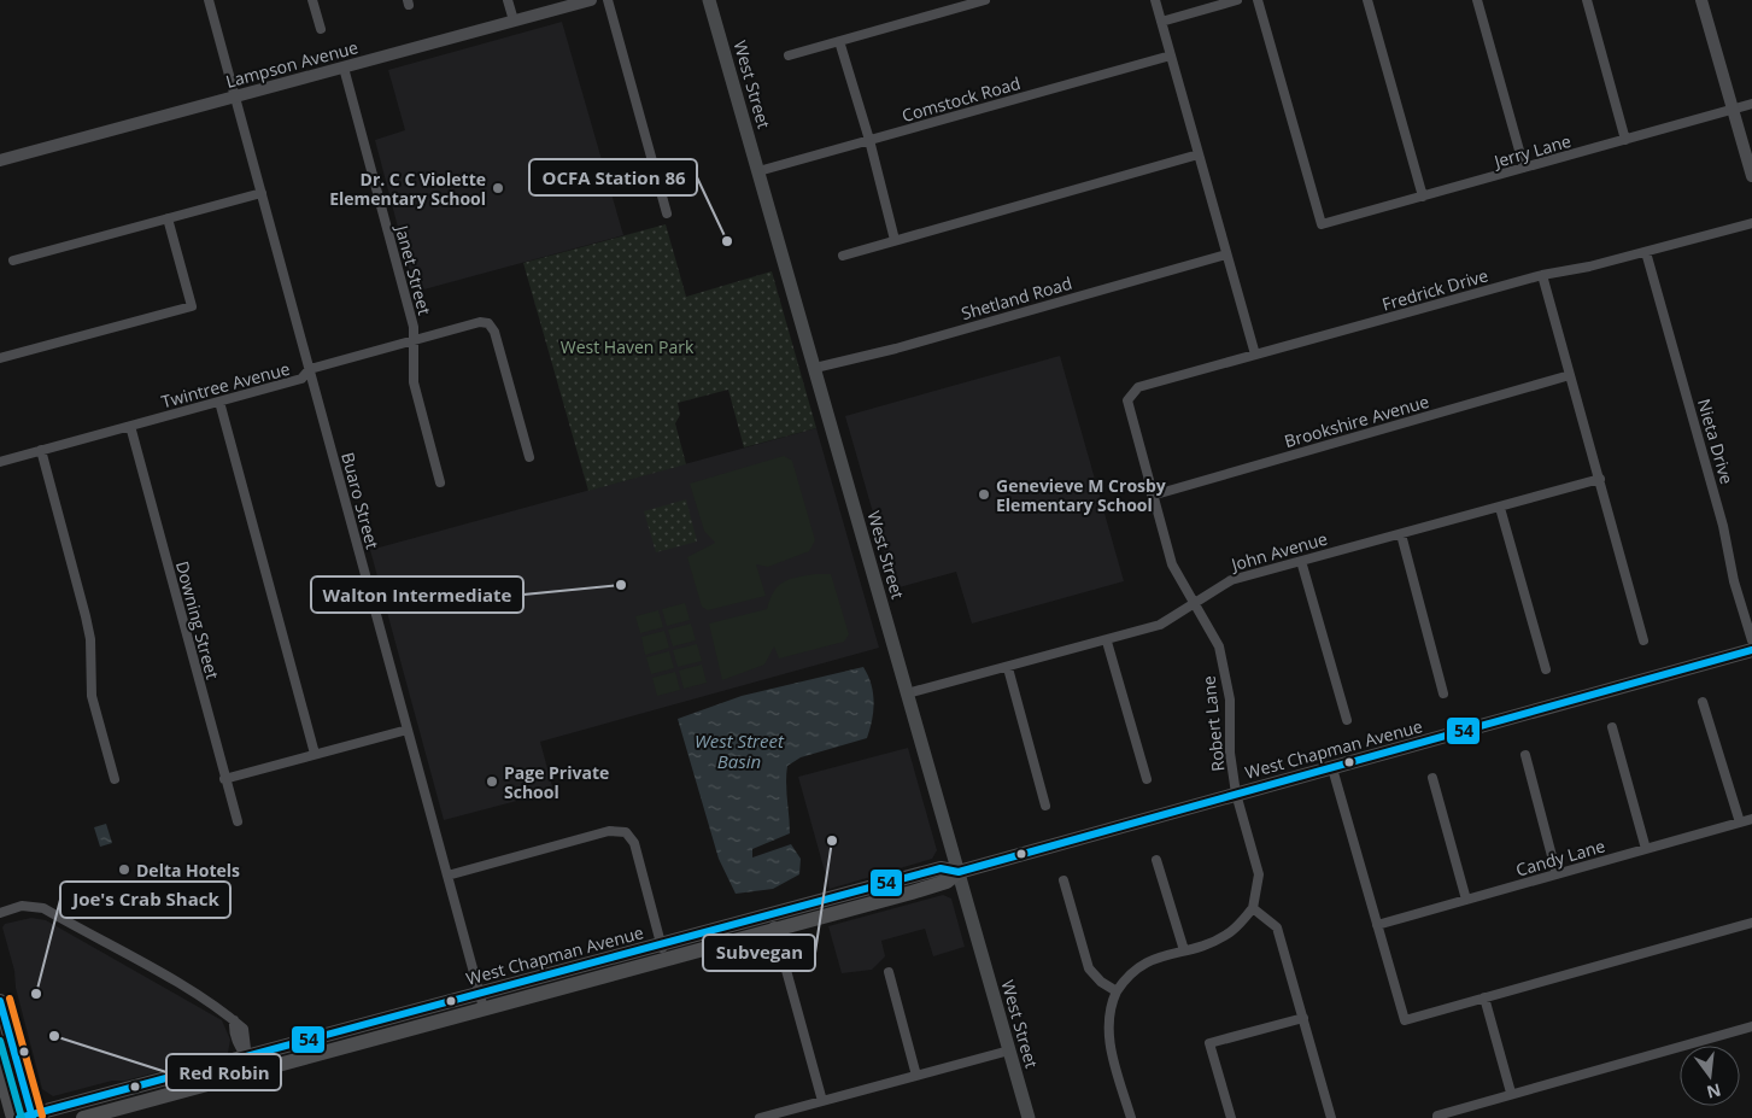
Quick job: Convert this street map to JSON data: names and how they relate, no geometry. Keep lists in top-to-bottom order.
{
  "streets": {
    "main road": ["West Street", "West Chapman Avenue"],
    "street": [
      "Lampson Avenue",
      "Comstock Road",
      "Jerry Lane",
      "Janet Street",
      "Fredrick Drive",
      "Shetland Road",
      "Twintree Avenue",
      "Brookshire Avenue",
      "Nieta Drive",
      "Buaro Street",
      "John Avenue",
      "Downing Street",
      "Robert Lane",
      "Candy Lane"
    ]
  },
  "crossings": [
    ["Lampson Avenue", "Janet Street"],
    ["Lampson Avenue", "Buaro Street"],
    ["West Street", "Comstock Road"],
    ["West Street", "Shetland Road"],
    ["West Street", "John Avenue"],
    ["West Street", "West Chapman Avenue"],
    ["Janet Street", "Twintree Avenue"],
    ["Fredrick Drive", "Nieta Drive"],
    ["Fredrick Drive", "Robert Lane"],
    ["Twintree Avenue", "Buaro Street"],
    ["Twintree Avenue", "Downing Street"],
    ["Brookshire Avenue", "Robert Lane"],
    ["Buaro Street", "West Chapman Avenue"],
    ["John Avenue", "Robert Lane"],
    ["Robert Lane", "West Chapman Avenue"]
  ],
  "water": ["West Street Basin"],
  "parks": ["West Haven Park"],
  "places": [
    "Dr. C C Violette Elementary School",
    "OCFA Station 86",
    "Genevieve M Crosby Elementary School",
    "Walton Intermediate",
    "Page Private School",
    "Subvegan",
    "Delta Hotels",
    "Joe's Crab Shack",
    "Red Robin"
  ],
  "lines": ["transit line 54"],
  "north": "bottom"
}
